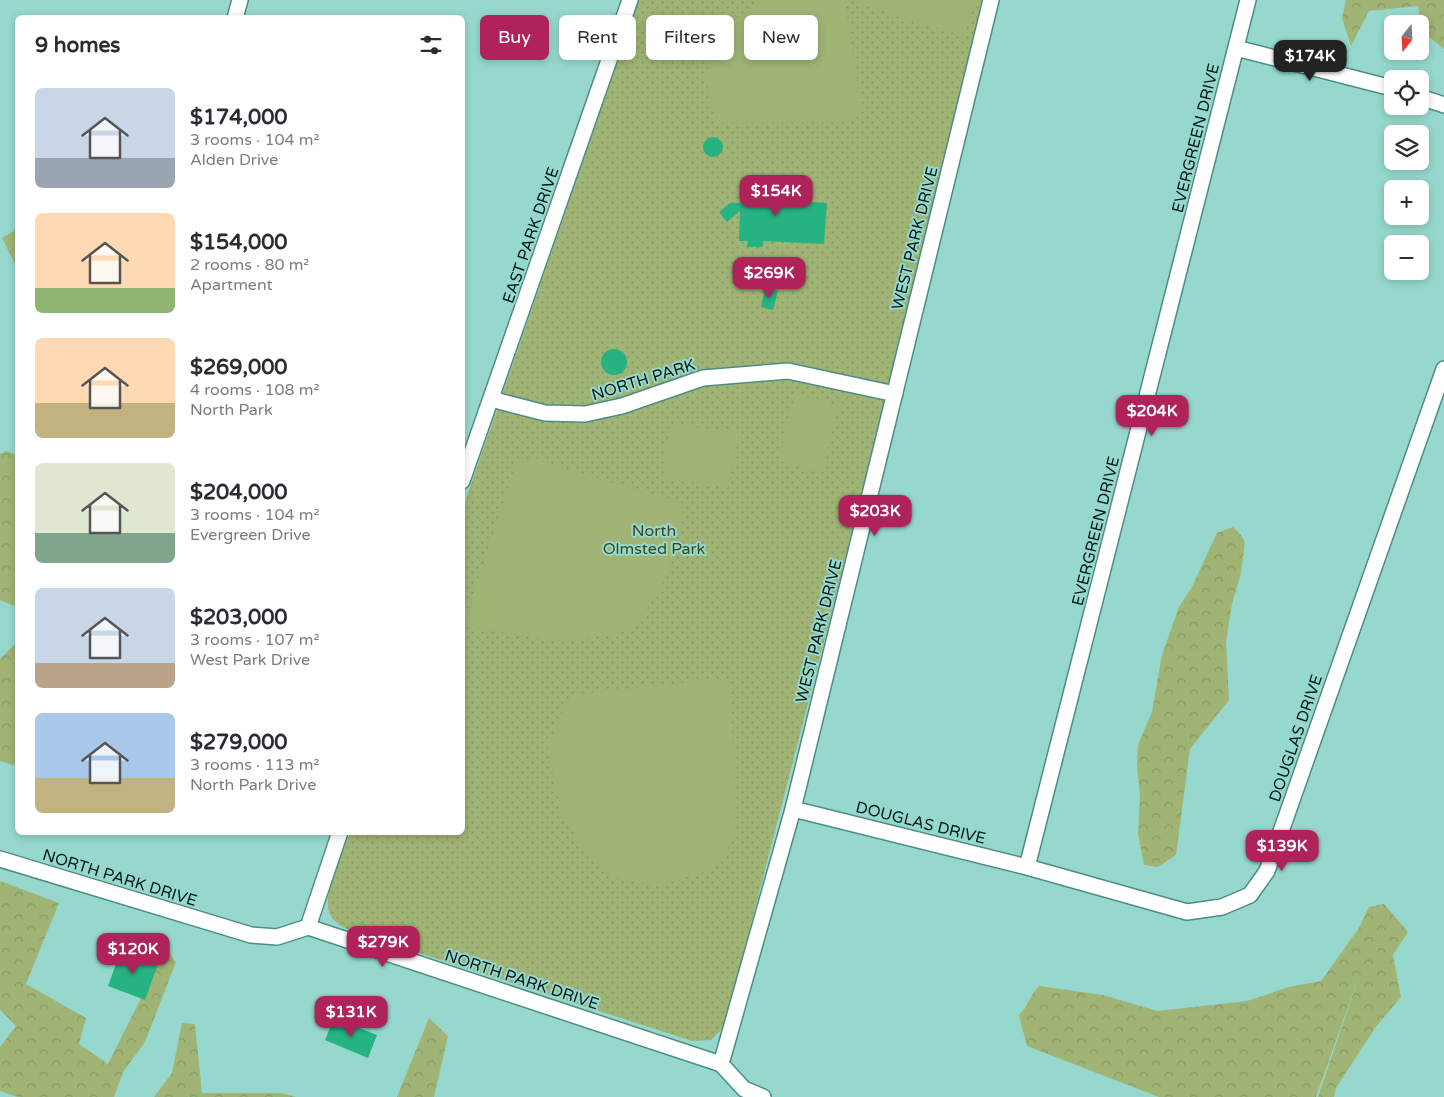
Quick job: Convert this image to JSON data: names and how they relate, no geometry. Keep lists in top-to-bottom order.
{
  "streets": {
    "street": [
      "EVERGREEN DRIVE",
      "EAST PARK DRIVE",
      "WEST PARK DRIVE",
      "NORTH PARK",
      "DOUGLAS DRIVE",
      "NORTH PARK DRIVE"
    ]
  },
  "crossings": [
    ["EVERGREEN DRIVE", "DOUGLAS DRIVE"],
    ["EAST PARK DRIVE", "NORTH PARK"],
    ["WEST PARK DRIVE", "NORTH PARK"],
    ["WEST PARK DRIVE", "DOUGLAS DRIVE"],
    ["WEST PARK DRIVE", "NORTH PARK DRIVE"]
  ],
  "parks": ["North Olmsted Park"],
  "north": "bottom",
  "page": {
    "map_buttons": ["+", "−"],
    "chip": [
      "Buy",
      "Rent",
      "Filters",
      "New"
    ],
    "heading": "9 homes",
    "price": [
      "$174K",
      "$154K",
      "$269K",
      "$204K",
      "$203K",
      "$139K",
      "$279K",
      "$120K",
      "$131K"
    ],
    "list": [
      {
        "name": "$174,000",
        "note": "3 rooms · 104 m² · Alden Drive"
      },
      {
        "name": "$154,000",
        "note": "2 rooms · 80 m² · Apartment"
      },
      {
        "name": "$269,000",
        "note": "4 rooms · 108 m² · North Park"
      },
      {
        "name": "$204,000",
        "note": "3 rooms · 104 m² · Evergreen Drive"
      },
      {
        "name": "$203,000",
        "note": "3 rooms · 107 m² · West Park Drive"
      },
      {
        "name": "$279,000",
        "note": "3 rooms · 113 m² · North Park Drive"
      }
    ]
  }
}
